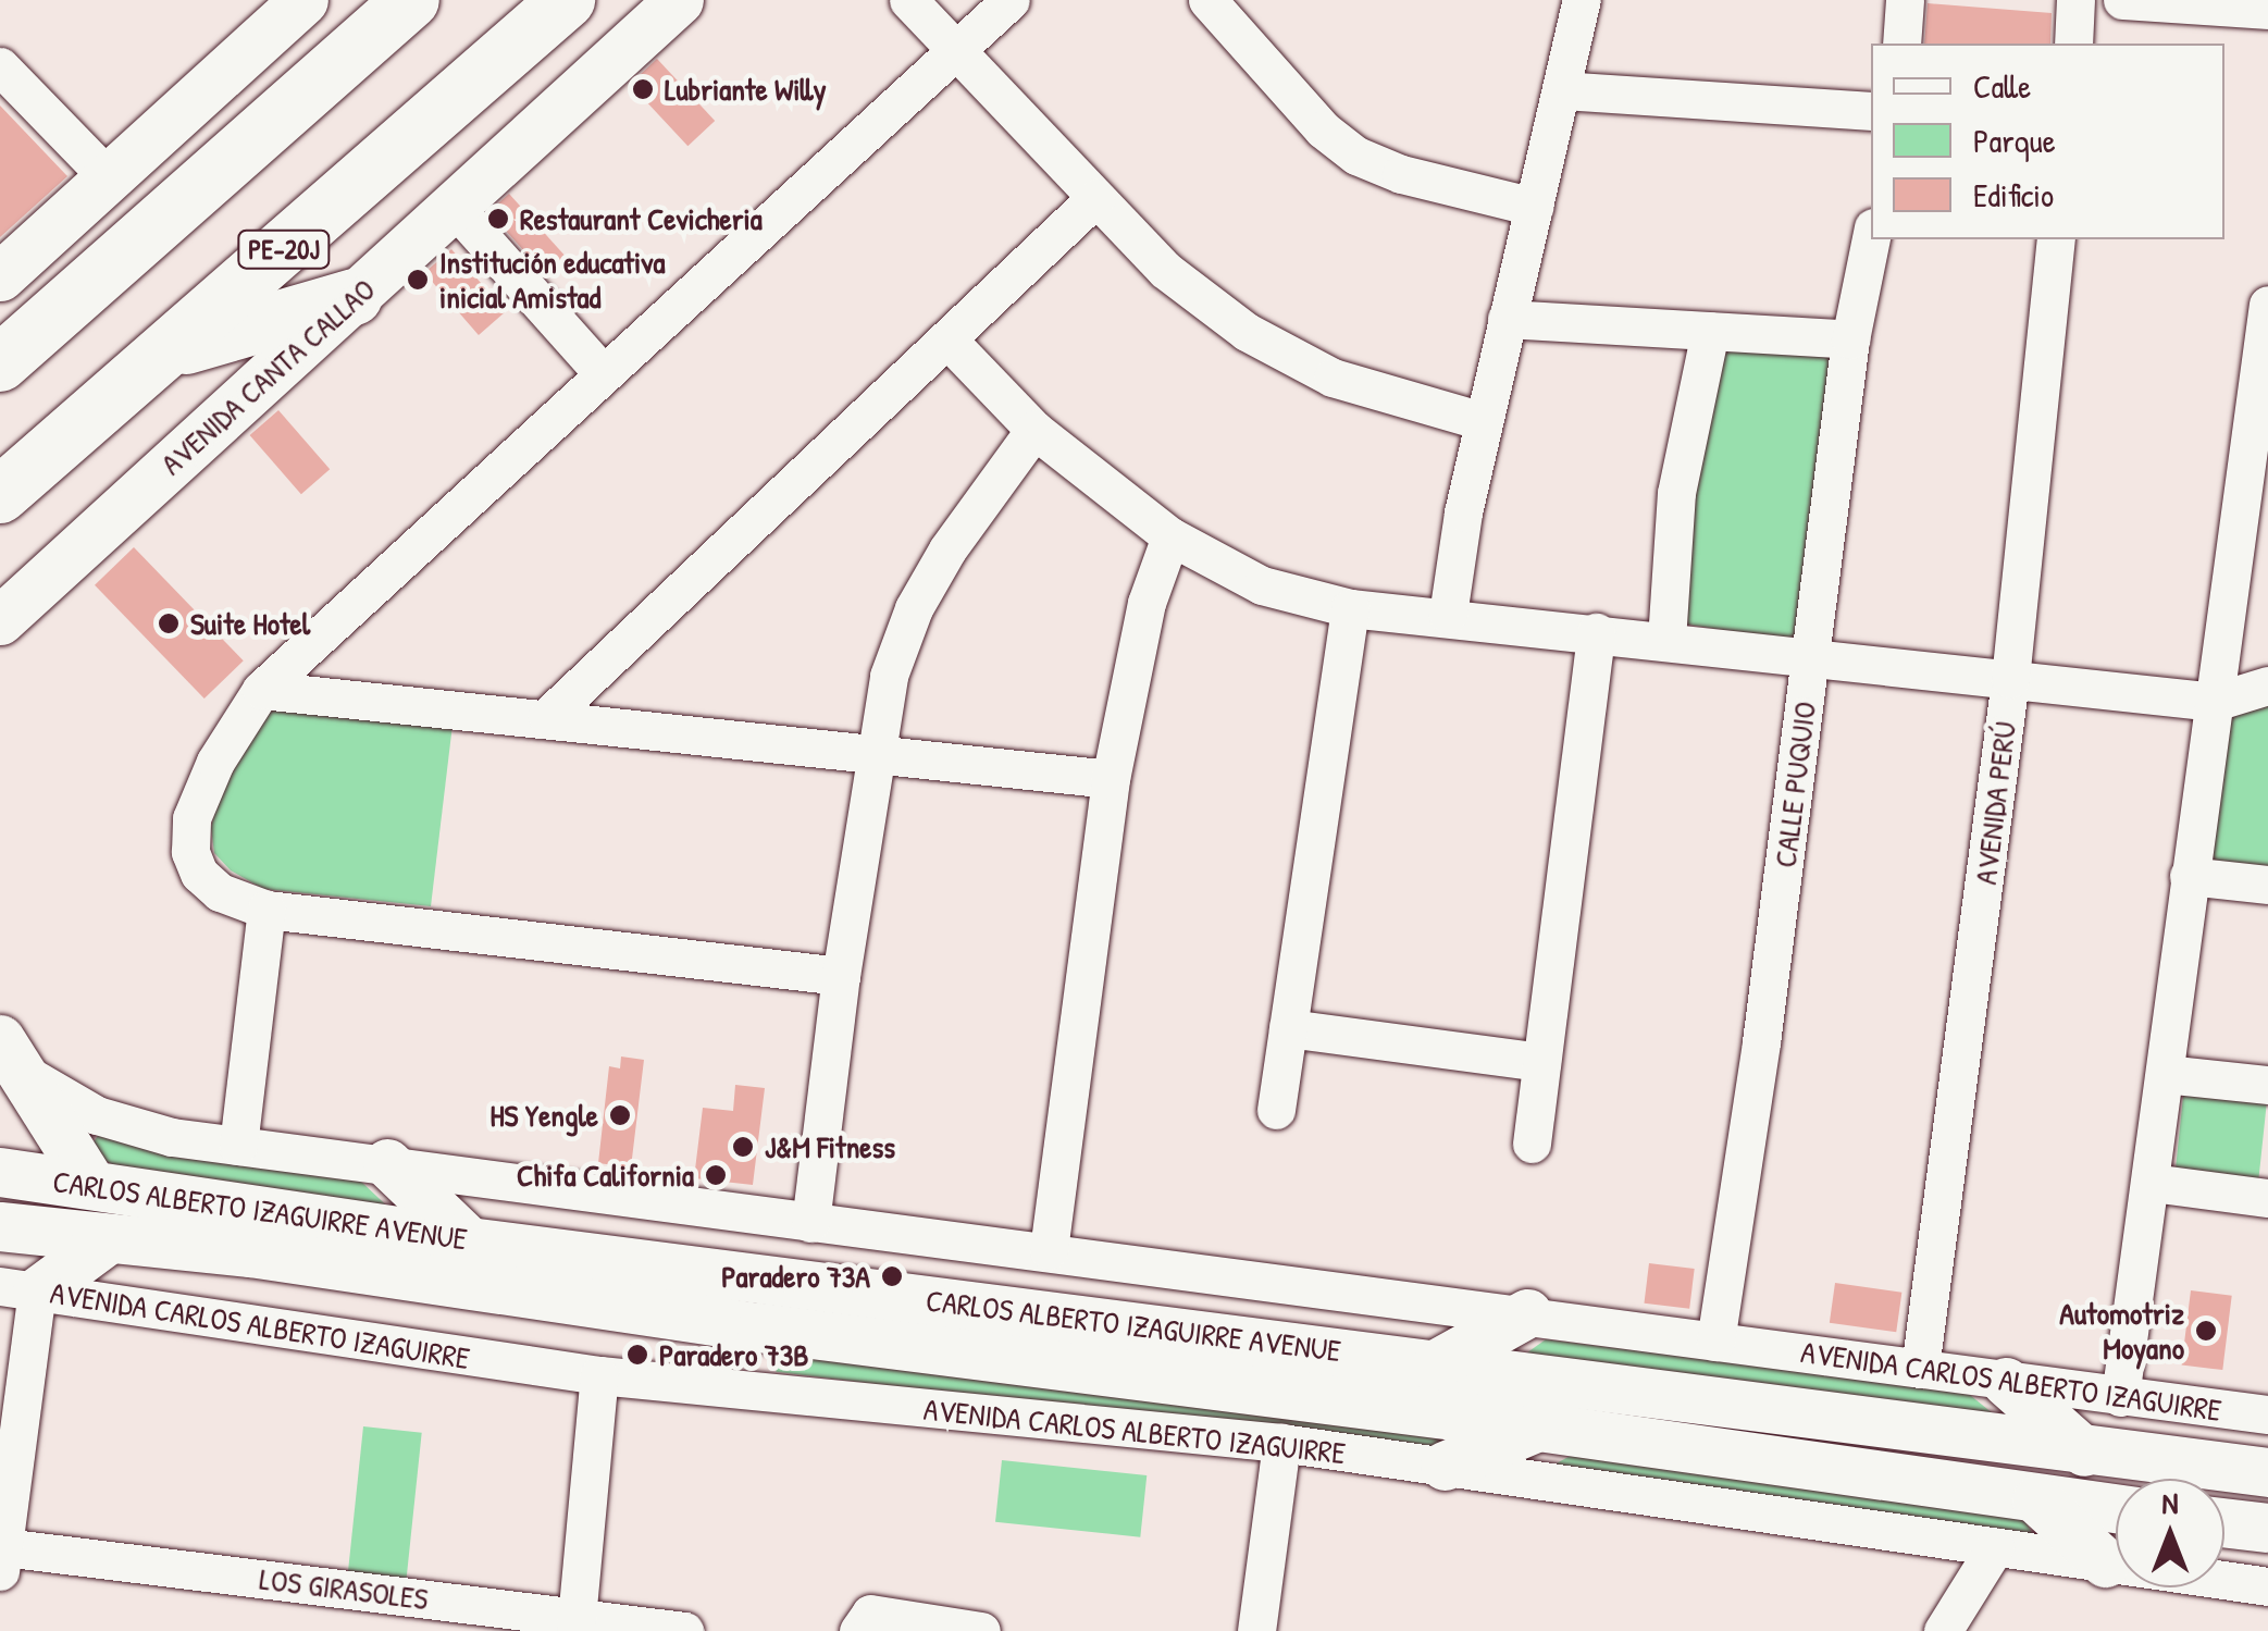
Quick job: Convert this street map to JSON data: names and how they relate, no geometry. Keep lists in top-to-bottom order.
{
  "streets": {
    "highway": ["PE-20J"],
    "main road": ["AVENIDA CANTA CALLAO", "CARLOS ALBERTO IZAGUIRRE AVENUE"],
    "street": [
      "CALLE PUQUIO",
      "AVENIDA PERÚ",
      "AVENIDA CARLOS ALBERTO IZAGUIRRE",
      "LOS GIRASOLES"
    ]
  },
  "crossings": [
    ["CALLE PUQUIO", "AVENIDA CARLOS ALBERTO IZAGUIRRE"],
    ["AVENIDA PERÚ", "AVENIDA CARLOS ALBERTO IZAGUIRRE"]
  ],
  "places": [
    "Lubriante Willy",
    "Restaurant Cevicheria",
    "Institución educativa inicial Amistad",
    "Suite Hotel",
    "HS Yengle",
    "J&M Fitness",
    "Chifa California",
    "Paradero 73A",
    "Automotriz Moyano",
    "Paradero 73B"
  ],
  "legend": ["Calle", "Parque", "Edificio"],
  "north": "top"
}
